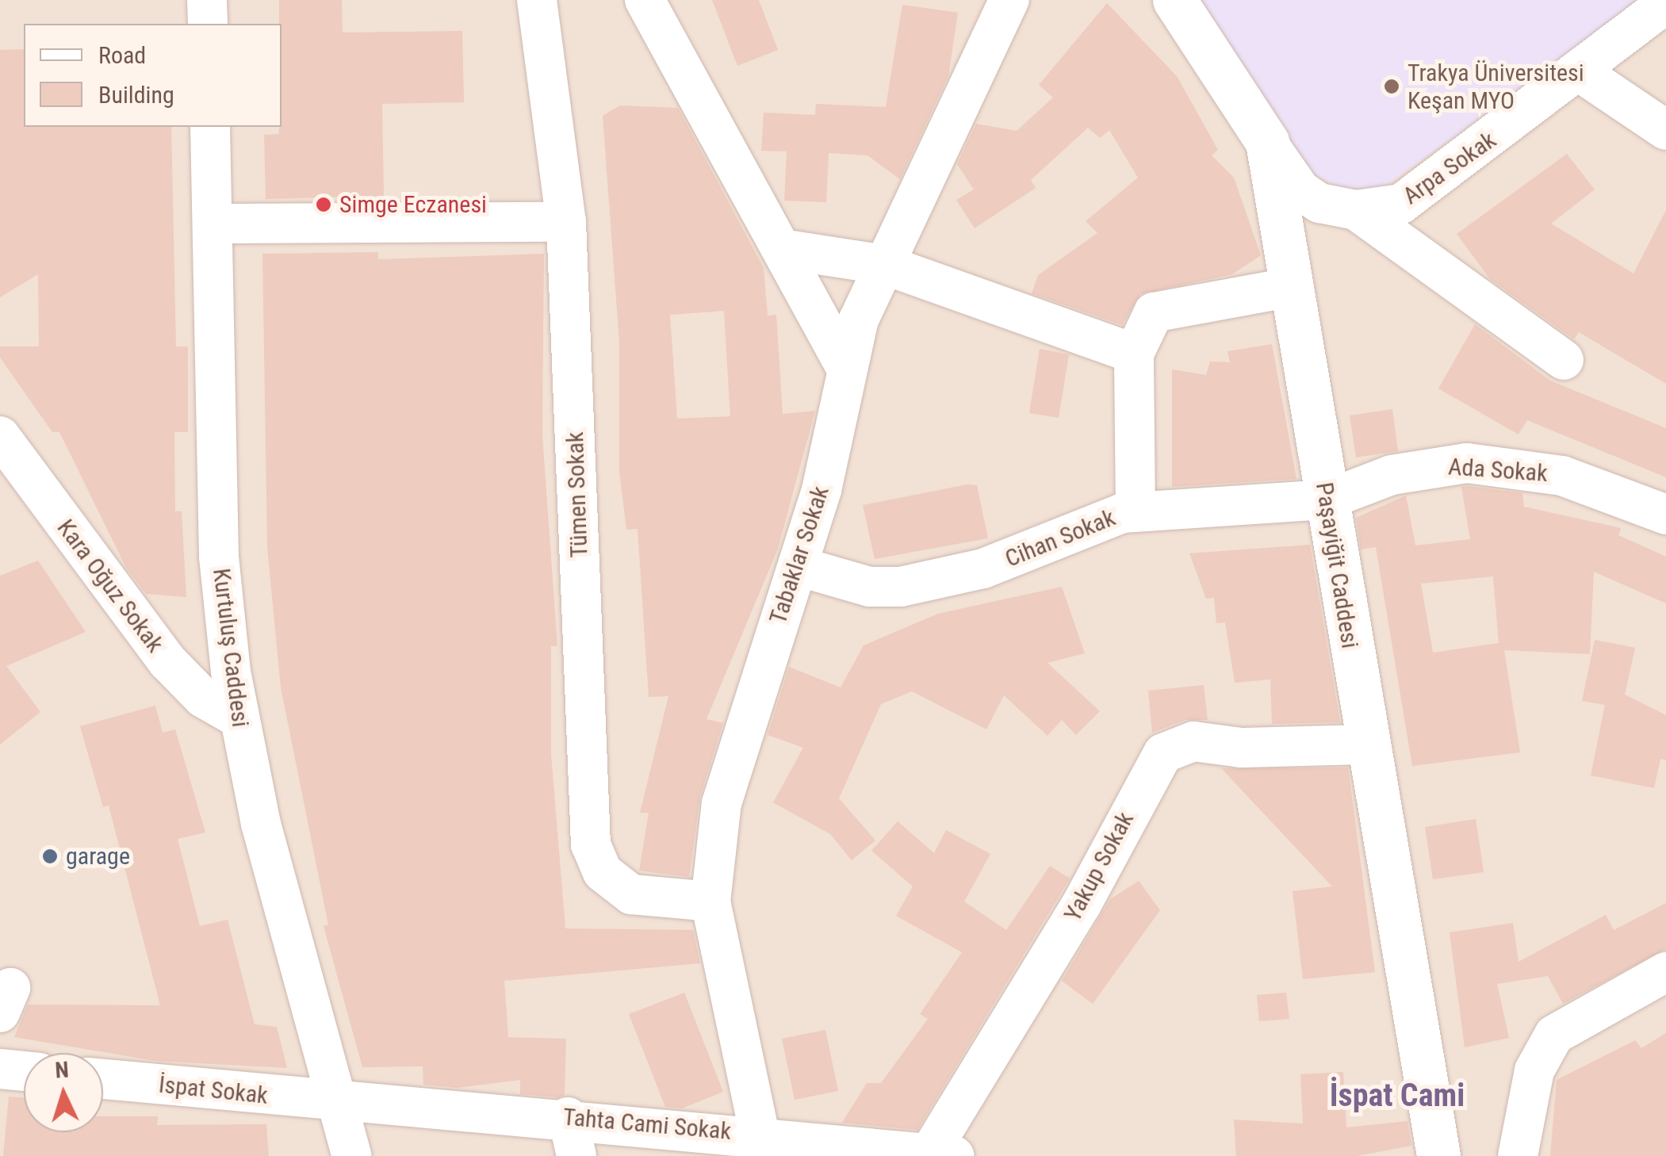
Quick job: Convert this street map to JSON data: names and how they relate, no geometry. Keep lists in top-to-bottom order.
{
  "streets": {
    "main road": ["Paşayiğit Caddesi"],
    "street": [
      "Arpa Sokak",
      "Ada Sokak",
      "Tümen Sokak",
      "Cihan Sokak",
      "Tabaklar Sokak",
      "Kara Oğuz Sokak",
      "Kurtuluş Caddesi",
      "Yakup Sokak",
      "İspat Sokak",
      "Tahta Cami Sokak"
    ]
  },
  "crossings": [
    ["Arpa Sokak", "Paşayiğit Caddesi"],
    ["Ada Sokak", "Cihan Sokak"],
    ["Ada Sokak", "Paşayiğit Caddesi"],
    ["Tümen Sokak", "Tabaklar Sokak"],
    ["Cihan Sokak", "Tabaklar Sokak"],
    ["Cihan Sokak", "Paşayiğit Caddesi"],
    ["Tabaklar Sokak", "Tahta Cami Sokak"],
    ["Paşayiğit Caddesi", "Yakup Sokak"],
    ["Kara Oğuz Sokak", "Kurtuluş Caddesi"],
    ["Kurtuluş Caddesi", "İspat Sokak"],
    ["Kurtuluş Caddesi", "Tahta Cami Sokak"],
    ["Yakup Sokak", "Tahta Cami Sokak"],
    ["İspat Sokak", "Tahta Cami Sokak"]
  ],
  "districts": ["İspat Cami"],
  "places": ["Trakya Üniversitesi Keşan MYO", "Simge Eczanesi", "garage"],
  "legend": ["Road", "Building"],
  "north": "top"
}
